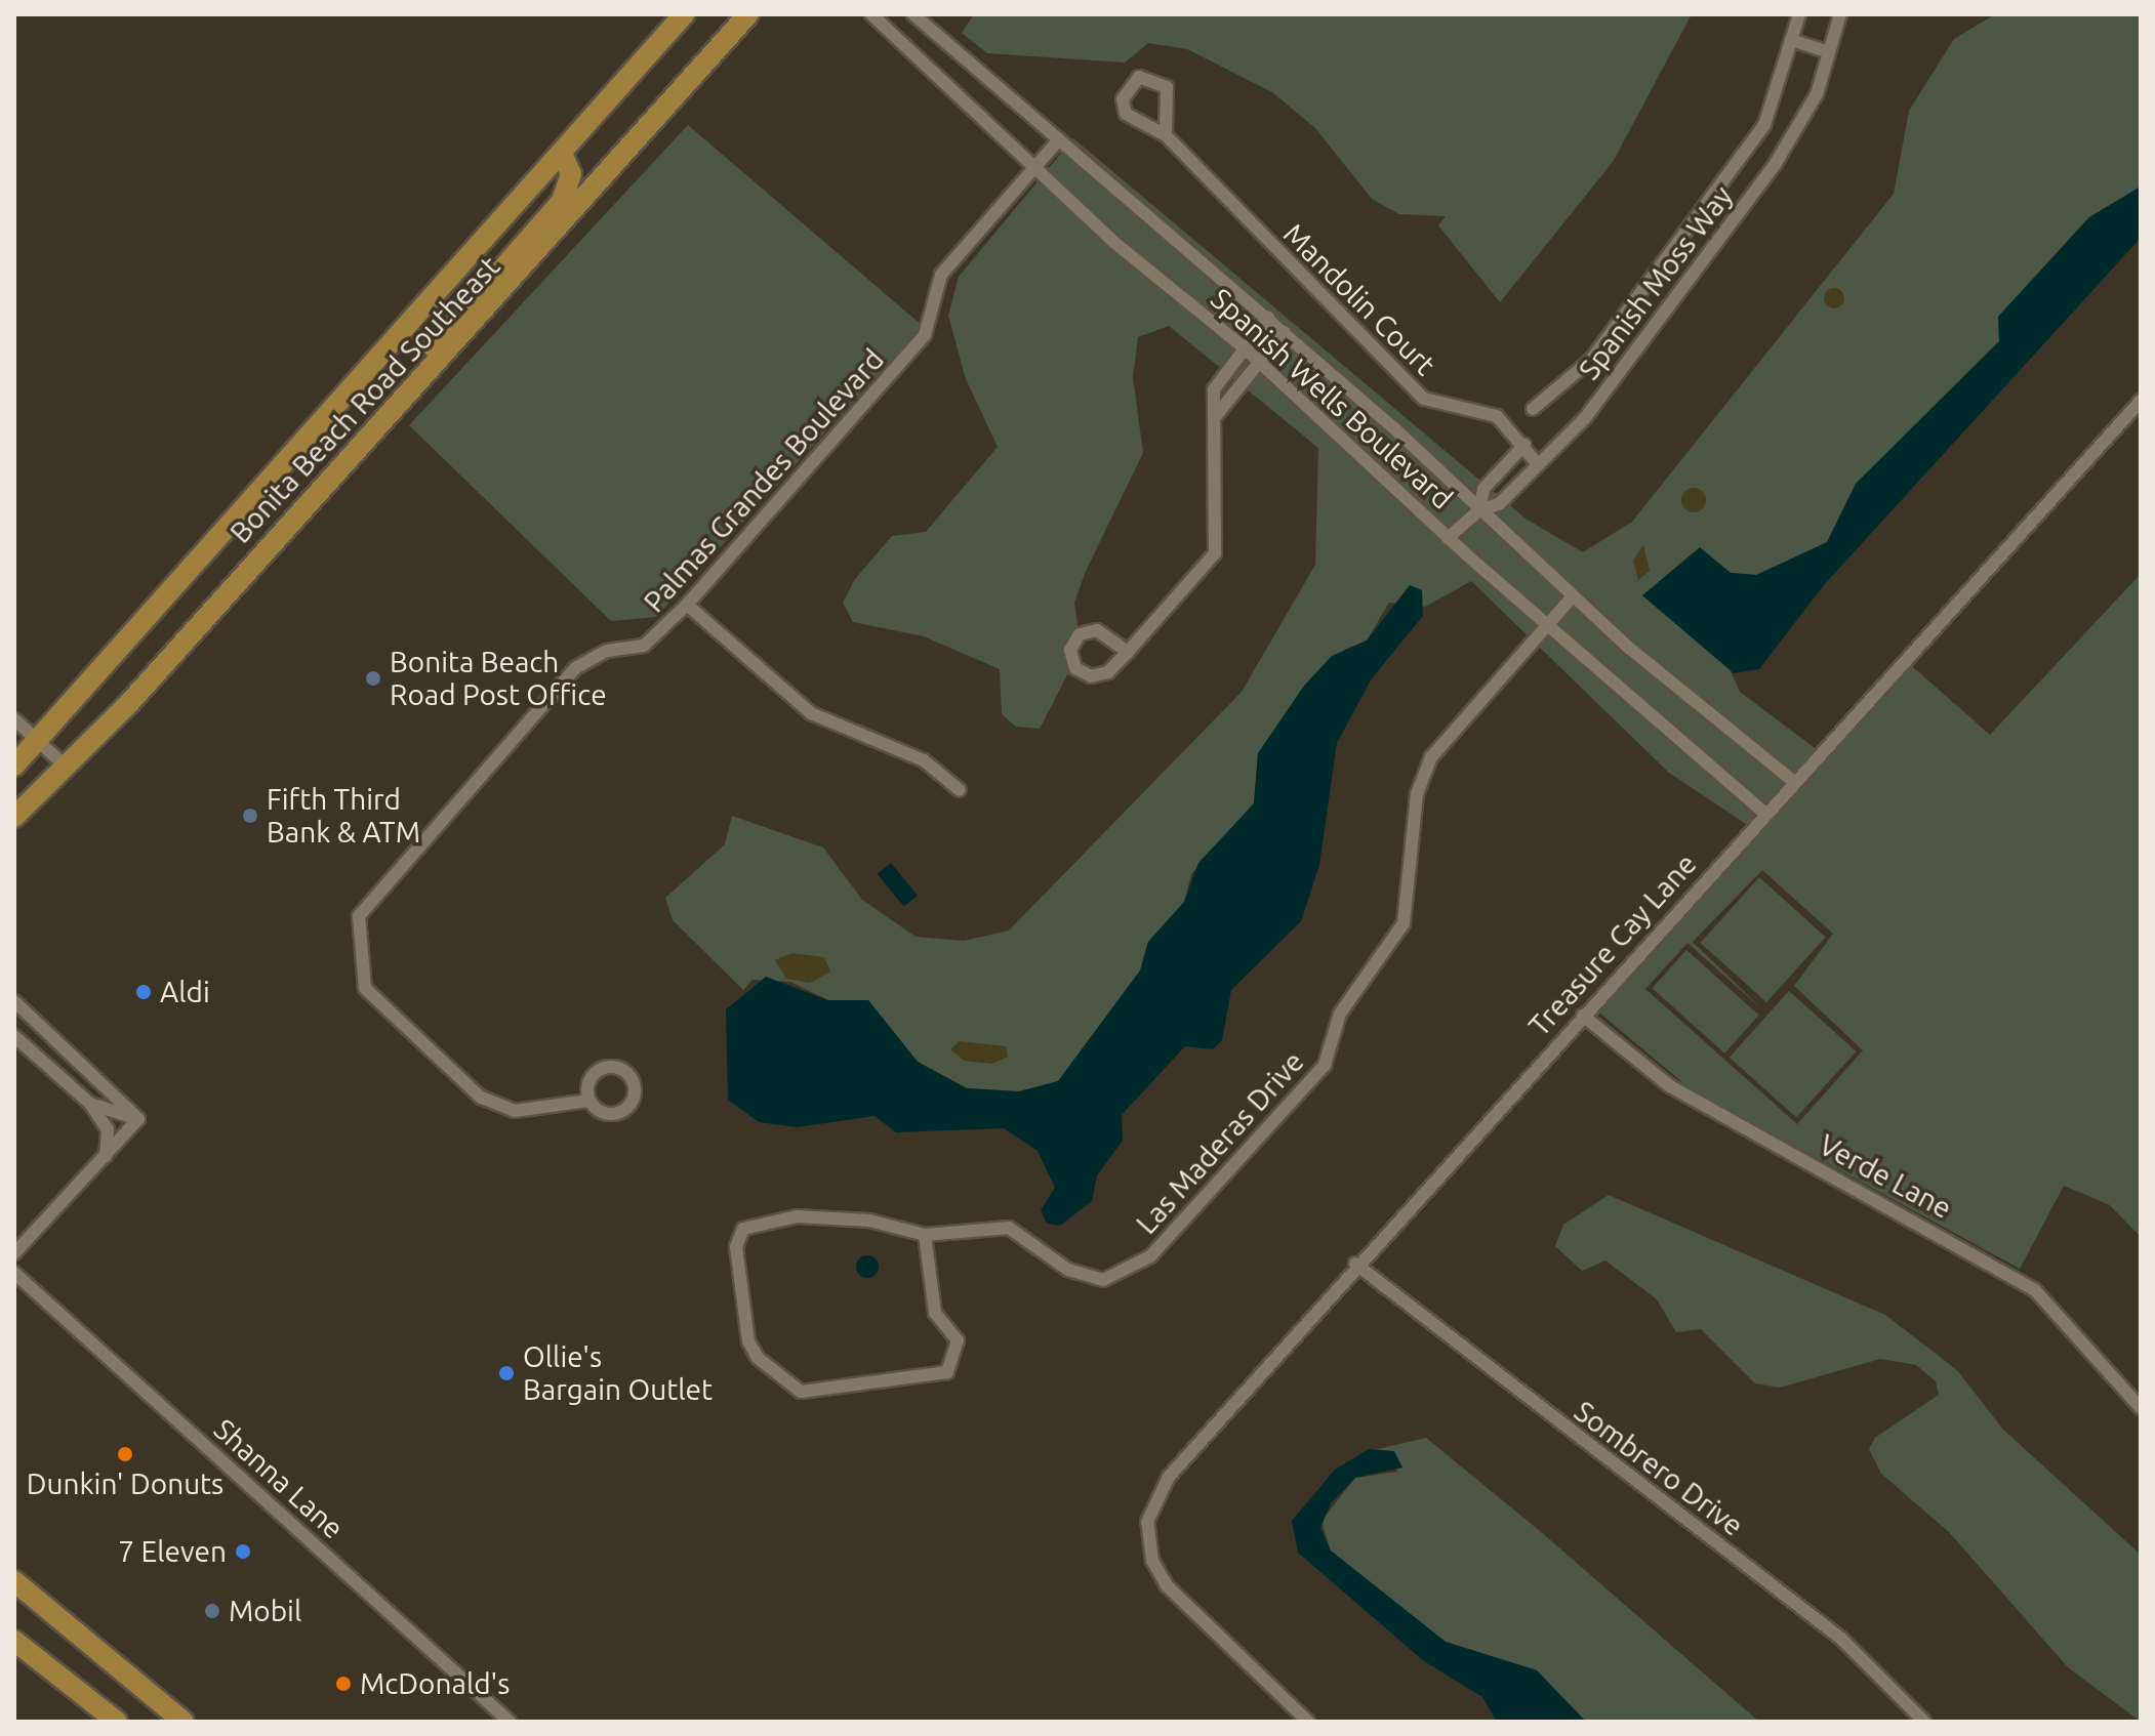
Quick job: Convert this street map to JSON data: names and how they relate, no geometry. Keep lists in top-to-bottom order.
{
  "streets": {
    "main road": ["Bonita Beach Road Southeast"],
    "street": [
      "Spanish Moss Way",
      "Mandolin Court",
      "Spanish Wells Boulevard",
      "Palmas Grandes Boulevard",
      "Treasure Cay Lane",
      "Las Maderas Drive",
      "Verde Lane",
      "Sombrero Drive",
      "Shanna Lane"
    ]
  },
  "crossings": [
    ["Spanish Moss Way", "Mandolin Court"],
    ["Spanish Moss Way", "Spanish Wells Boulevard"],
    ["Spanish Wells Boulevard", "Palmas Grandes Boulevard"],
    ["Spanish Wells Boulevard", "Treasure Cay Lane"],
    ["Spanish Wells Boulevard", "Las Maderas Drive"],
    ["Treasure Cay Lane", "Verde Lane"],
    ["Treasure Cay Lane", "Sombrero Drive"]
  ],
  "places": [
    "Bonita Beach Road Post Office",
    "Fifth Third Bank & ATM",
    "Aldi",
    "Ollie's Bargain Outlet",
    "Dunkin' Donuts",
    "7 Eleven",
    "Mobil",
    "McDonald's"
  ]
}
